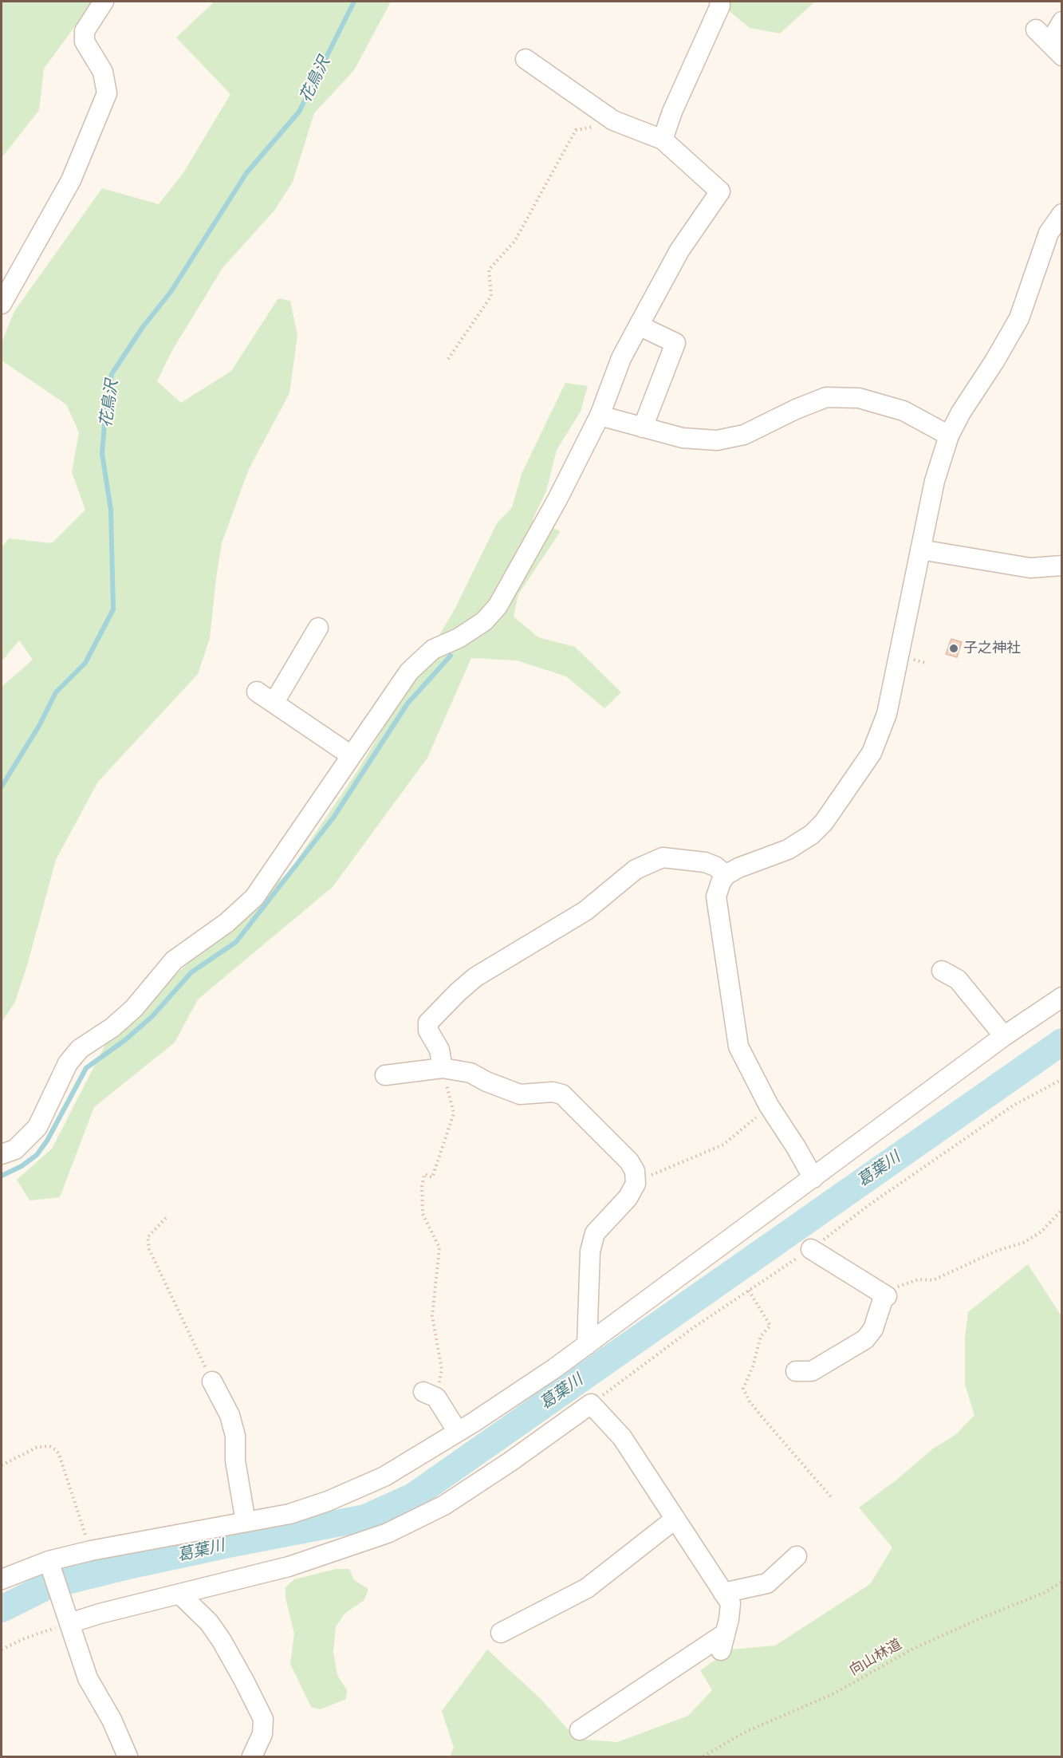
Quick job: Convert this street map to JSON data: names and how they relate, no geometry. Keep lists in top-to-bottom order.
{
  "streets": {
    "path": ["向山林道"]
  },
  "water": ["花鳥沢", "葛葉川"],
  "places": ["子之神社"]
}
